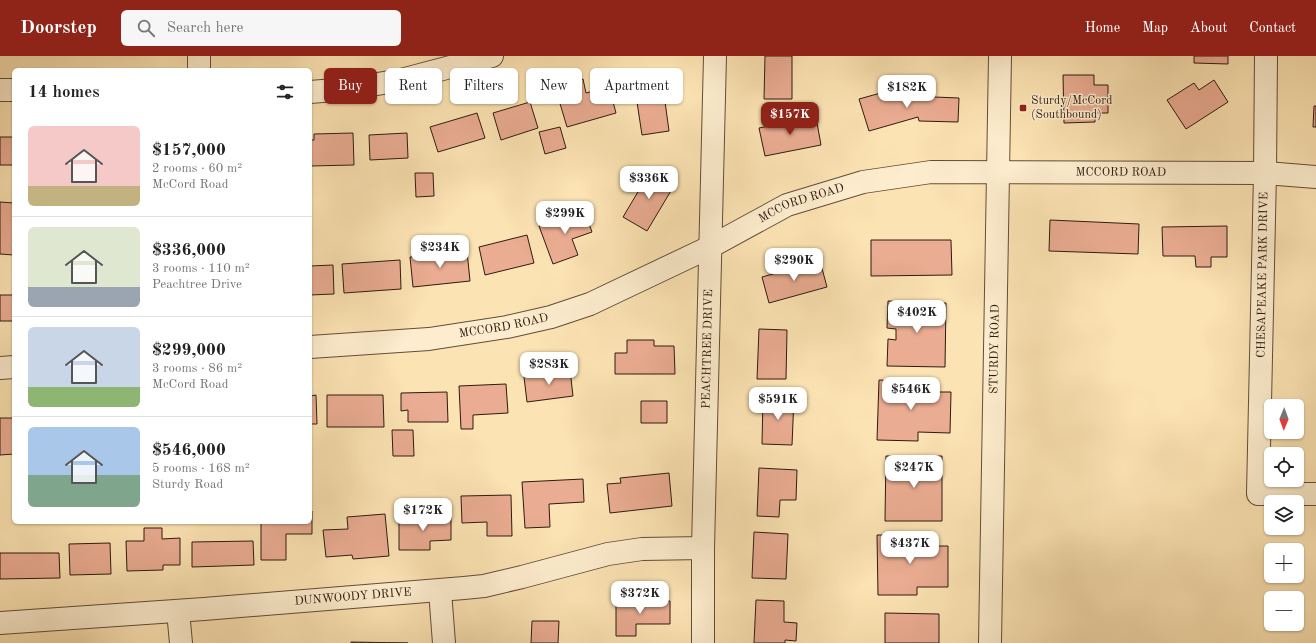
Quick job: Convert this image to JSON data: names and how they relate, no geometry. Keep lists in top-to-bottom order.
{
  "streets": {
    "street": [
      "MCCORD ROAD",
      "CHESAPEAKE PARK DRIVE",
      "PEACHTREE DRIVE",
      "STURDY ROAD",
      "DUNWOODY DRIVE"
    ]
  },
  "crossings": [
    ["MCCORD ROAD", "CHESAPEAKE PARK DRIVE"],
    ["MCCORD ROAD", "PEACHTREE DRIVE"],
    ["MCCORD ROAD", "STURDY ROAD"],
    ["PEACHTREE DRIVE", "DUNWOODY DRIVE"]
  ],
  "places": {
    "transit": ["Sturdy/McCord (Southbound)"]
  },
  "north": "bottom",
  "page": {
    "header": "Doorstep",
    "search": "Search here",
    "nav": [
      "Home",
      "Map",
      "About",
      "Contact"
    ],
    "chip": [
      "Buy",
      "Rent",
      "Filters",
      "New",
      "Apartment"
    ],
    "heading": "14 homes",
    "price": [
      "$182K",
      "$157K",
      "$336K",
      "$299K",
      "$234K",
      "$290K",
      "$402K",
      "$283K",
      "$546K",
      "$591K",
      "$247K",
      "$172K",
      "$437K",
      "$372K"
    ],
    "list": [
      {
        "name": "$157,000",
        "note": "2 rooms · 60 m² · McCord Road"
      },
      {
        "name": "$336,000",
        "note": "3 rooms · 110 m² · Peachtree Drive"
      },
      {
        "name": "$299,000",
        "note": "3 rooms · 86 m² · McCord Road"
      },
      {
        "name": "$546,000",
        "note": "5 rooms · 168 m² · Sturdy Road"
      }
    ],
    "map_buttons": ["+", "−"]
  }
}
